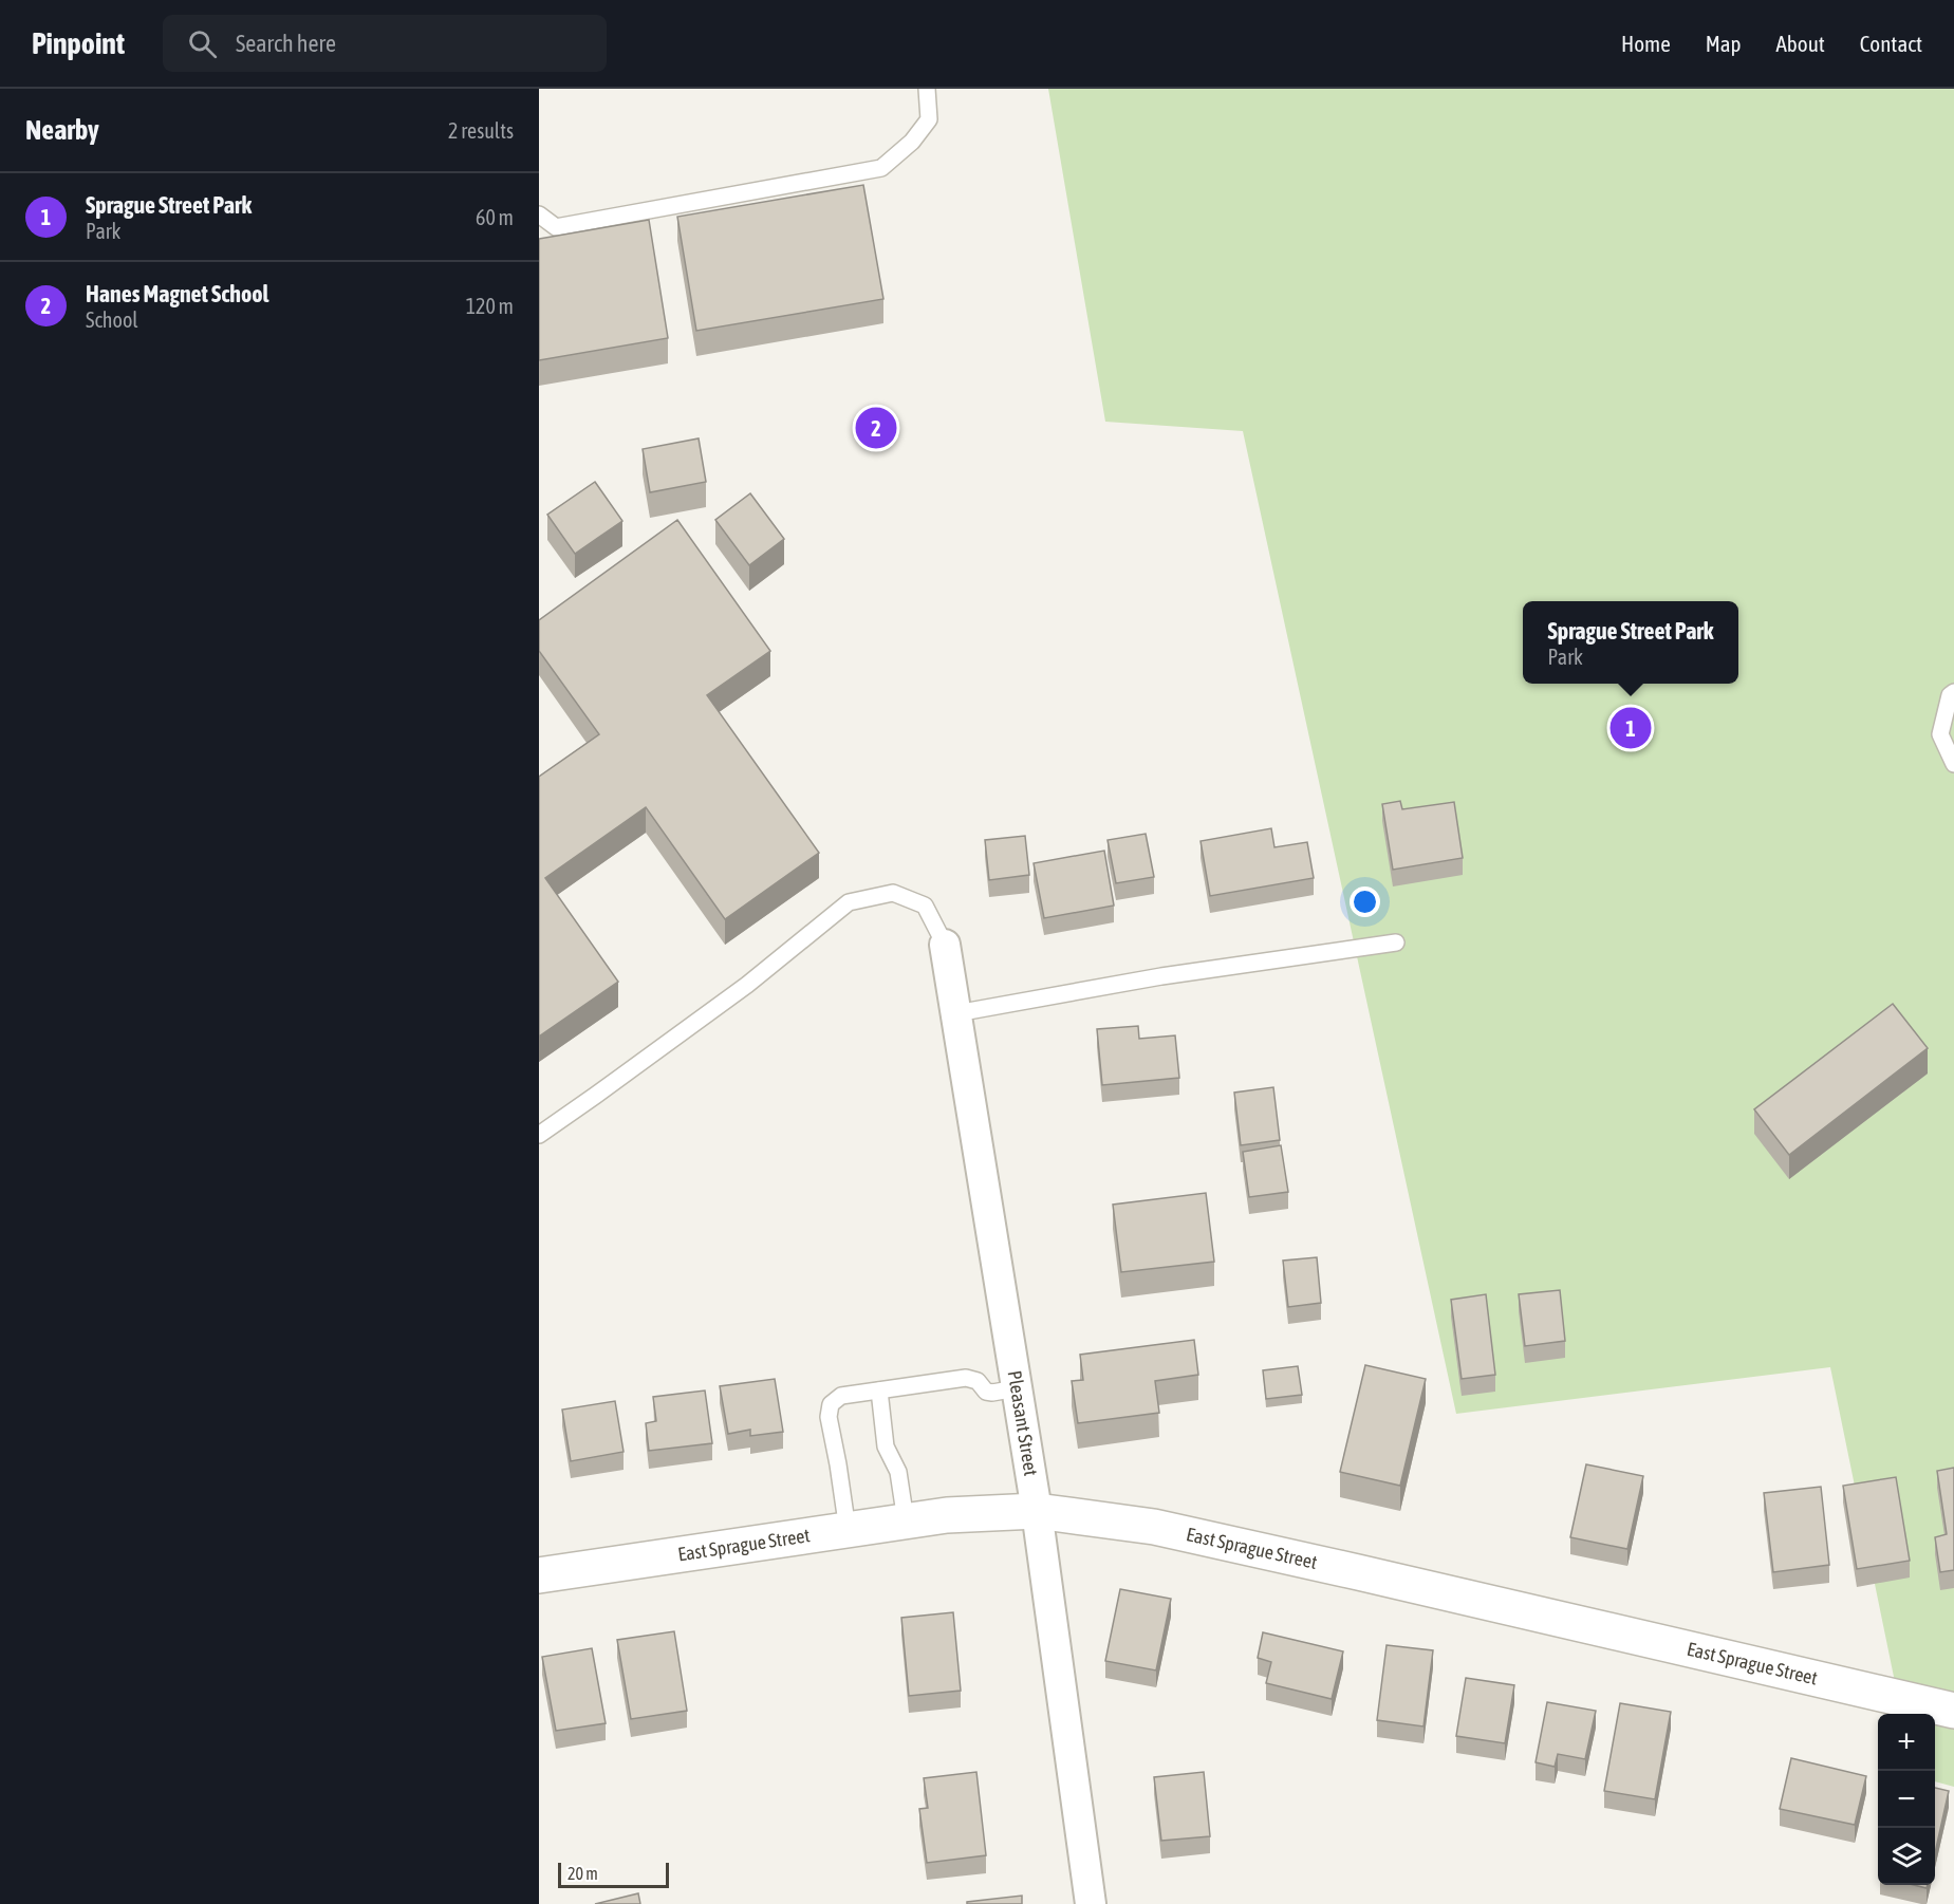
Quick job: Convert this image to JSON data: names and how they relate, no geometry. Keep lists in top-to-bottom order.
{
  "streets": {
    "street": ["Pleasant Street", "East Sprague Street"]
  },
  "crossings": [
    ["Pleasant Street", "East Sprague Street"]
  ],
  "scale_bar": "20 m",
  "page": {
    "header": "Pinpoint",
    "search": "Search here",
    "nav": [
      "Home",
      "Map",
      "About",
      "Contact"
    ],
    "heading": ["Nearby", "2 results"],
    "list": [
      {
        "mark": "1",
        "name": "Sprague Street Park",
        "note": "Park",
        "value": "60 m"
      },
      {
        "mark": "2",
        "name": "Hanes Magnet School",
        "note": "School",
        "value": "120 m"
      }
    ],
    "pins": ["2", "1"],
    "popup": ["Sprague Street Park", "Park"],
    "map_buttons": ["+", "−"],
    "scale": "20 m"
  }
}
